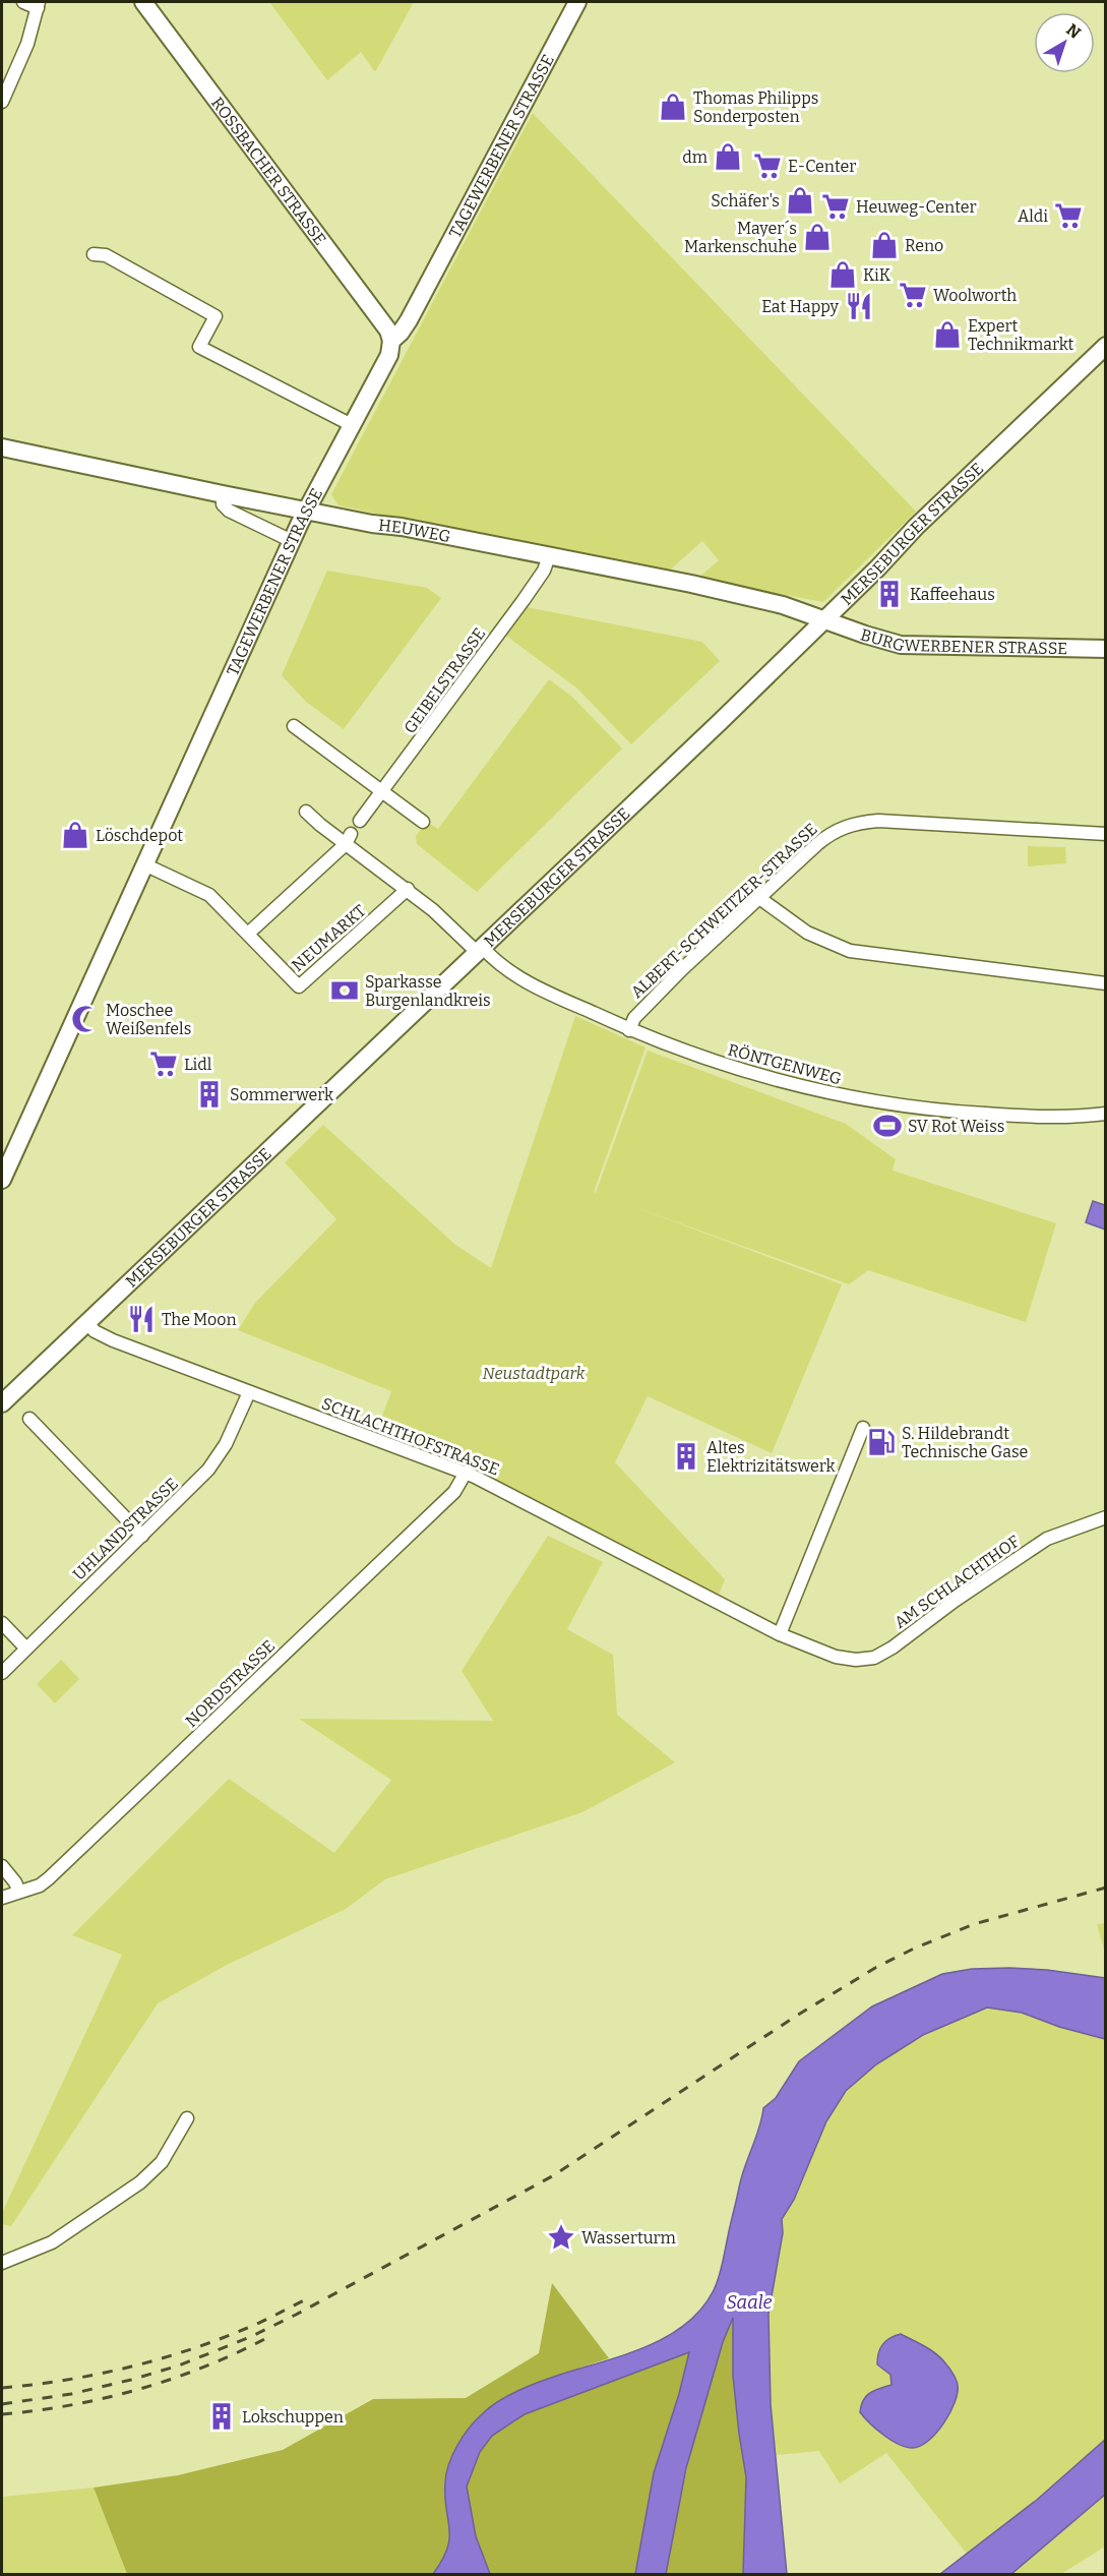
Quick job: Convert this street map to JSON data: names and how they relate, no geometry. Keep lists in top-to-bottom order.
{
  "streets": {
    "street": [
      "TAGEWERBENER STRASSE",
      "ROSSBACHER STRASSE",
      "HEUWEG",
      "MERSEBURGER STRASSE",
      "BURGWERBENER STRASSE",
      "GEIBELSTRASSE",
      "ALBERT-SCHWEITZER-STRASSE",
      "NEUMARKT",
      "RÖNTGENWEG",
      "SCHLACHTHOFSTRASSE",
      "UHLANDSTRASSE",
      "AM SCHLACHTHOF",
      "NORDSTRASSE"
    ]
  },
  "crossings": [
    ["TAGEWERBENER STRASSE", "ROSSBACHER STRASSE"],
    ["TAGEWERBENER STRASSE", "HEUWEG"],
    ["TAGEWERBENER STRASSE", "NEUMARKT"],
    ["HEUWEG", "MERSEBURGER STRASSE"],
    ["HEUWEG", "BURGWERBENER STRASSE"],
    ["HEUWEG", "GEIBELSTRASSE"],
    ["MERSEBURGER STRASSE", "BURGWERBENER STRASSE"],
    ["MERSEBURGER STRASSE", "RÖNTGENWEG"],
    ["MERSEBURGER STRASSE", "SCHLACHTHOFSTRASSE"],
    ["ALBERT-SCHWEITZER-STRASSE", "RÖNTGENWEG"],
    ["NEUMARKT", "RÖNTGENWEG"],
    ["SCHLACHTHOFSTRASSE", "UHLANDSTRASSE"],
    ["SCHLACHTHOFSTRASSE", "AM SCHLACHTHOF"],
    ["SCHLACHTHOFSTRASSE", "NORDSTRASSE"]
  ],
  "water": ["Saale"],
  "parks": ["Neustadtpark"],
  "places": {
    "shop": [
      "Thomas Philipps Sonderposten",
      "dm",
      "Schäfer's",
      "Mayer´s Markenschuhe",
      "Reno",
      "KiK",
      "Expert Technikmarkt",
      "Löschdepot"
    ],
    "supermarket": [
      "E-Center",
      "Heuweg-Center",
      "Aldi",
      "Woolworth",
      "Lidl"
    ],
    "restaurant": ["Eat Happy", "The Moon"],
    "building": [
      "Kaffeehaus",
      "Sommerwerk",
      "Altes Elektrizitätswerk",
      "Lokschuppen"
    ],
    "bank": ["Sparkasse Burgenlandkreis"],
    "mosque": ["Moschee Weißenfels"],
    "sports": ["SV Rot Weiss"],
    "fuel station": ["S. Hildebrandt Technische Gase"],
    "place": ["Wasserturm"]
  },
  "north": "top right"
}
